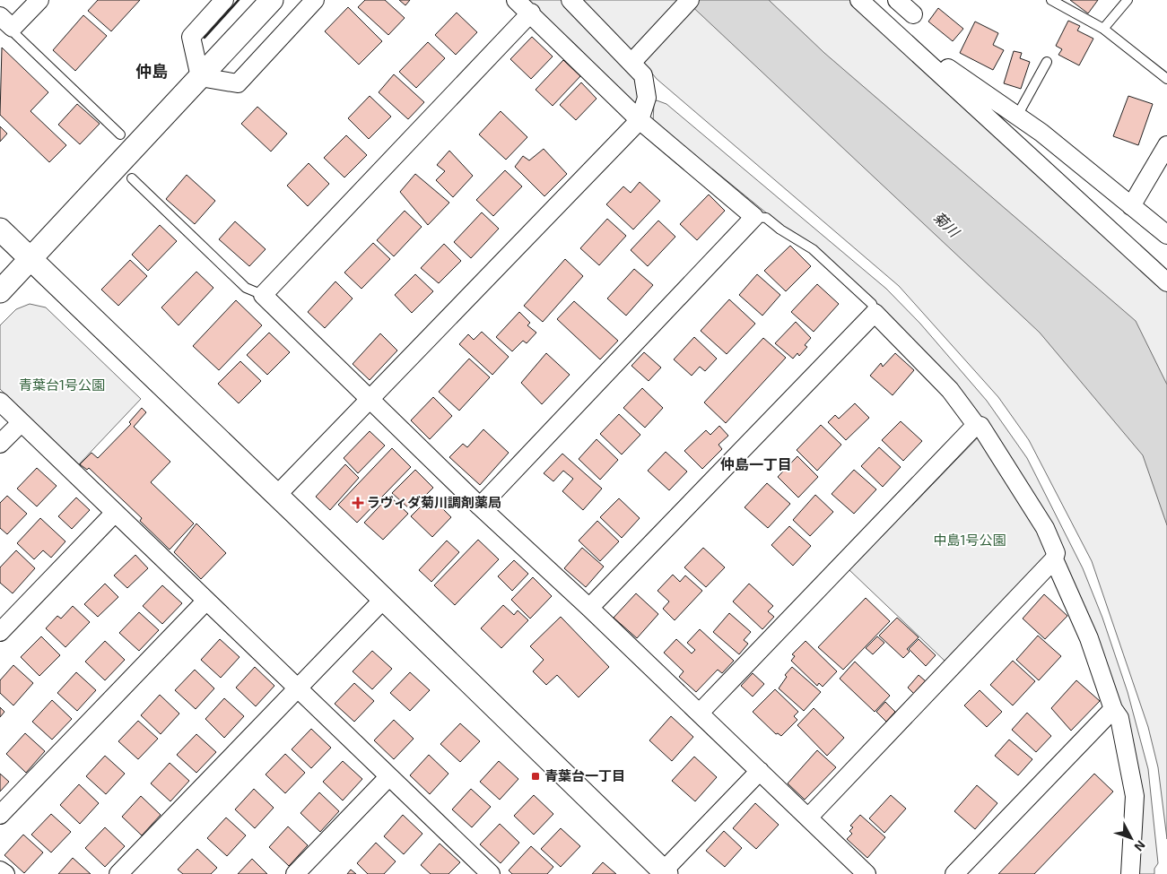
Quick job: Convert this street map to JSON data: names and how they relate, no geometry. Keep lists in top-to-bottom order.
{
  "districts": ["仲島", "仲島一丁目"],
  "water": ["菊川"],
  "parks": ["青葉台1号公園", "中島1号公園"],
  "places": {
    "health": ["ラヴィダ菊川調剤薬局"],
    "transit": ["青葉台一丁目"]
  },
  "north": "bottom right"
}
